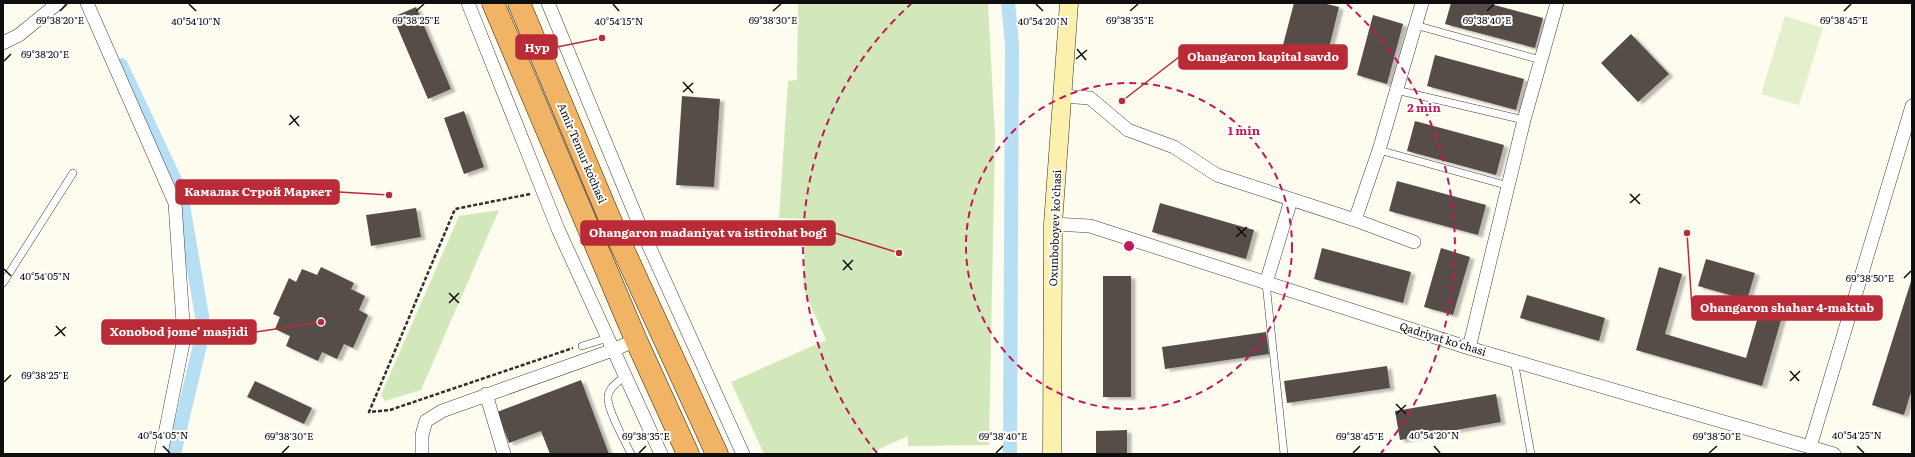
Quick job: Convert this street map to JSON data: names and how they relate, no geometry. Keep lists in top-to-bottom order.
{
  "streets": {
    "highway": ["Amir Temur koʻchasi"],
    "main road": ["Oxunboboyev ko'chasi"],
    "street": ["Qadriyat ko'chasi"]
  },
  "crossings": [
    ["Oxunboboyev ko'chasi", "Qadriyat ko'chasi"]
  ],
  "places": [
    "Нур",
    "Ohangaron kapital savdo",
    "Камалак Строй Маркет",
    "Ohangaron shahar 4-maktab",
    "Ohangaron madaniyat va istirohat bogʻi",
    "Xonobod jome’ masjidi"
  ],
  "coordinates": [
    "69°38'40\"E",
    "69°38'20\"E",
    "69°38'25\"E",
    "69°38'30\"E",
    "69°38'35\"E",
    "69°38'45\"E",
    "40°54'10\"N",
    "40°54'15\"N",
    "40°54'20\"N",
    "40°54'05\"N",
    "69°38'50\"E",
    "40°54'25\"N"
  ],
  "rings": ["2 min", "1 min"]
}
